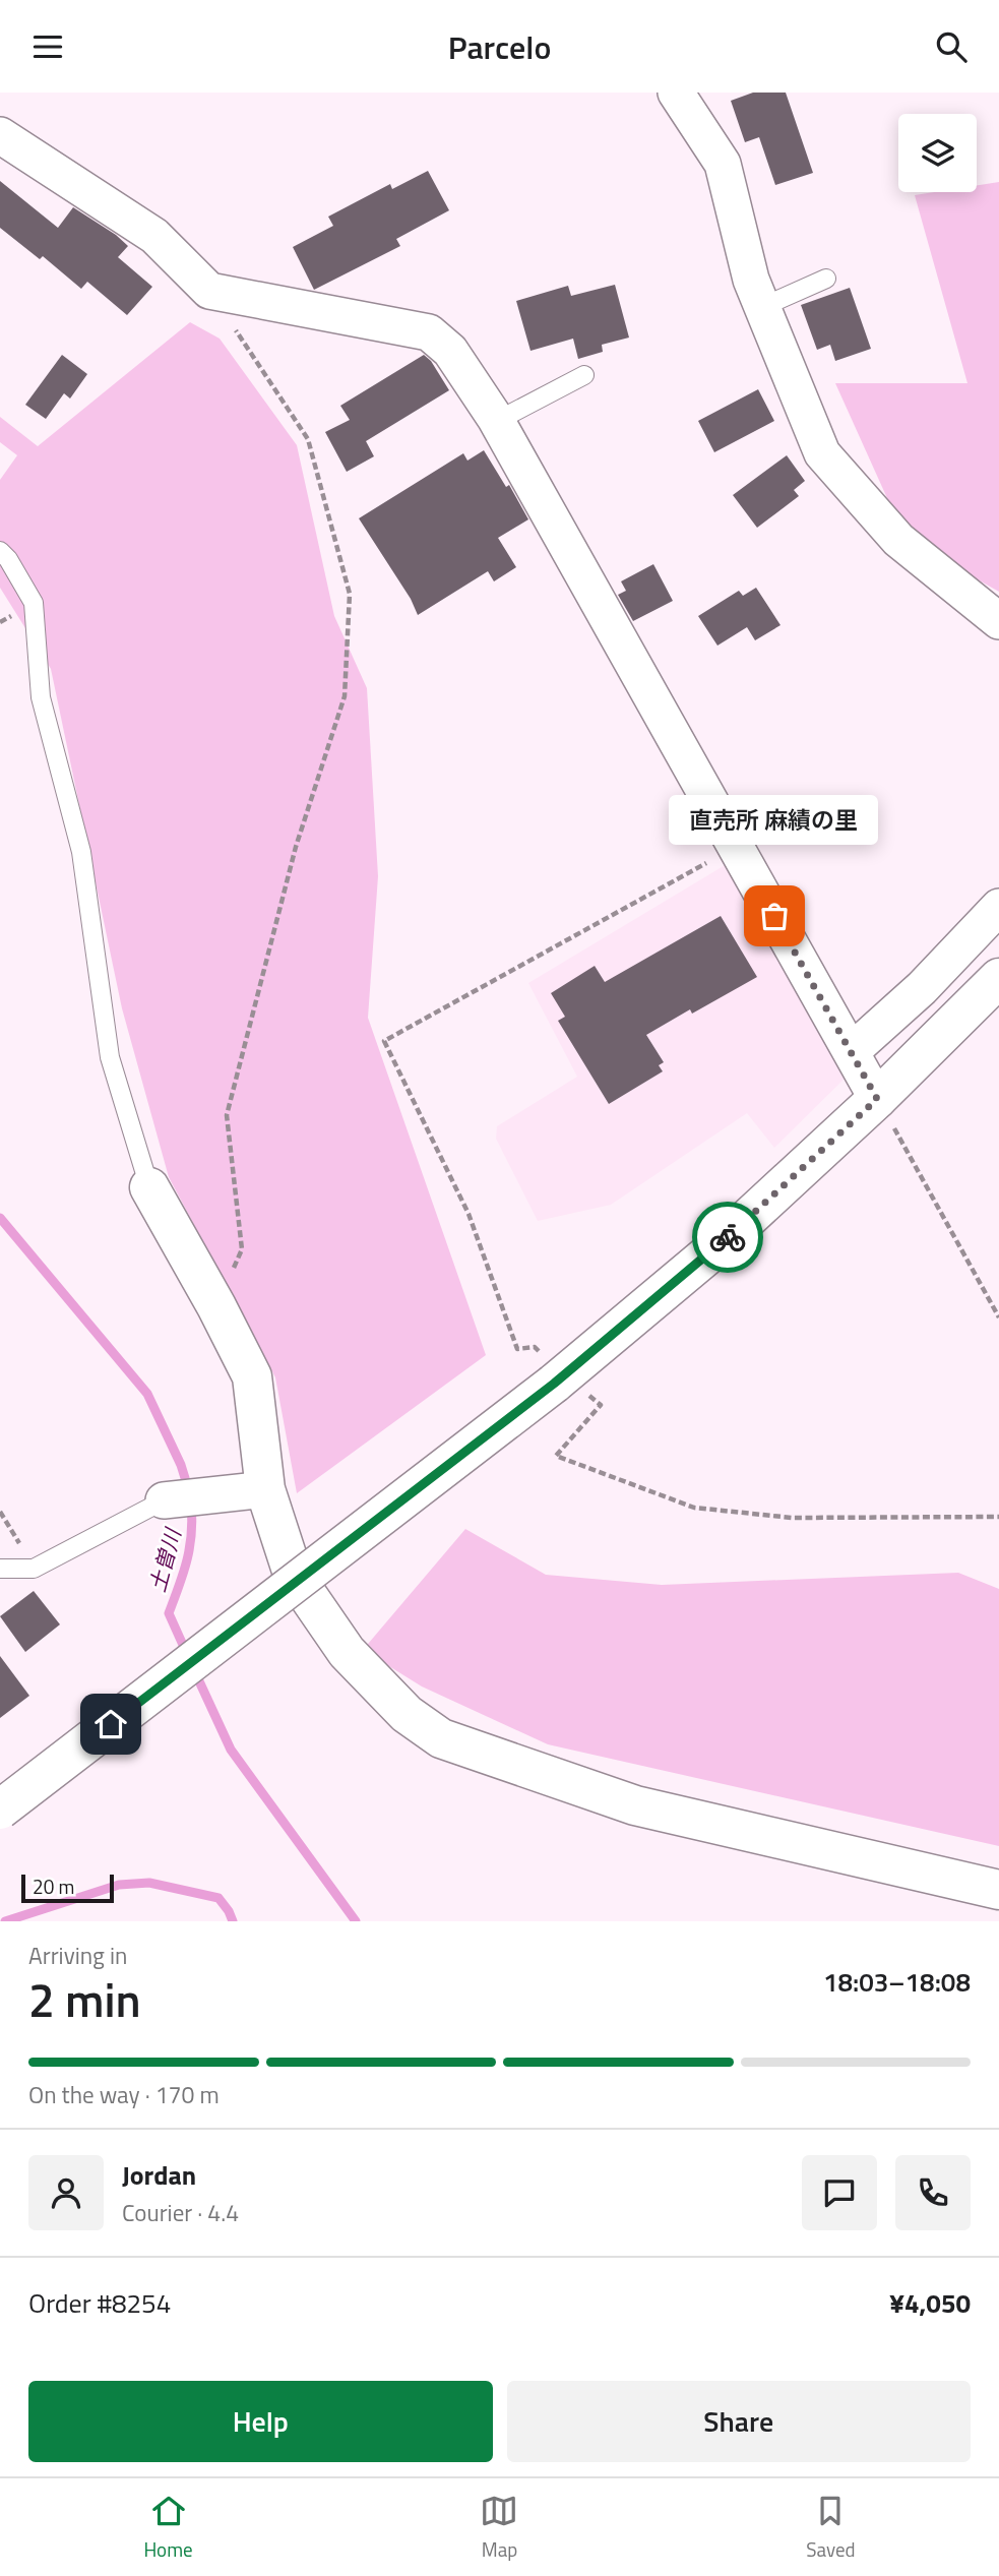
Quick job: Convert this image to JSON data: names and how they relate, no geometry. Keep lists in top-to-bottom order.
{
  "water": ["土曽川"],
  "places": ["直売所 麻績の里"],
  "scale_bar": "20 m",
  "page": {
    "header": "Parcelo",
    "bubble": "直売所 麻績の里",
    "scale": "20 m",
    "heading": ["2 min", "Arriving in", "18:03–18:08"],
    "panel": [
      "Jordan",
      "Courier · 4.4",
      "Order #8254",
      "¥4,050"
    ],
    "bar": "On the way · 170 m",
    "buttons": ["Help", "Share"],
    "tabs": ["Home", "Map", "Saved"]
  }
}
